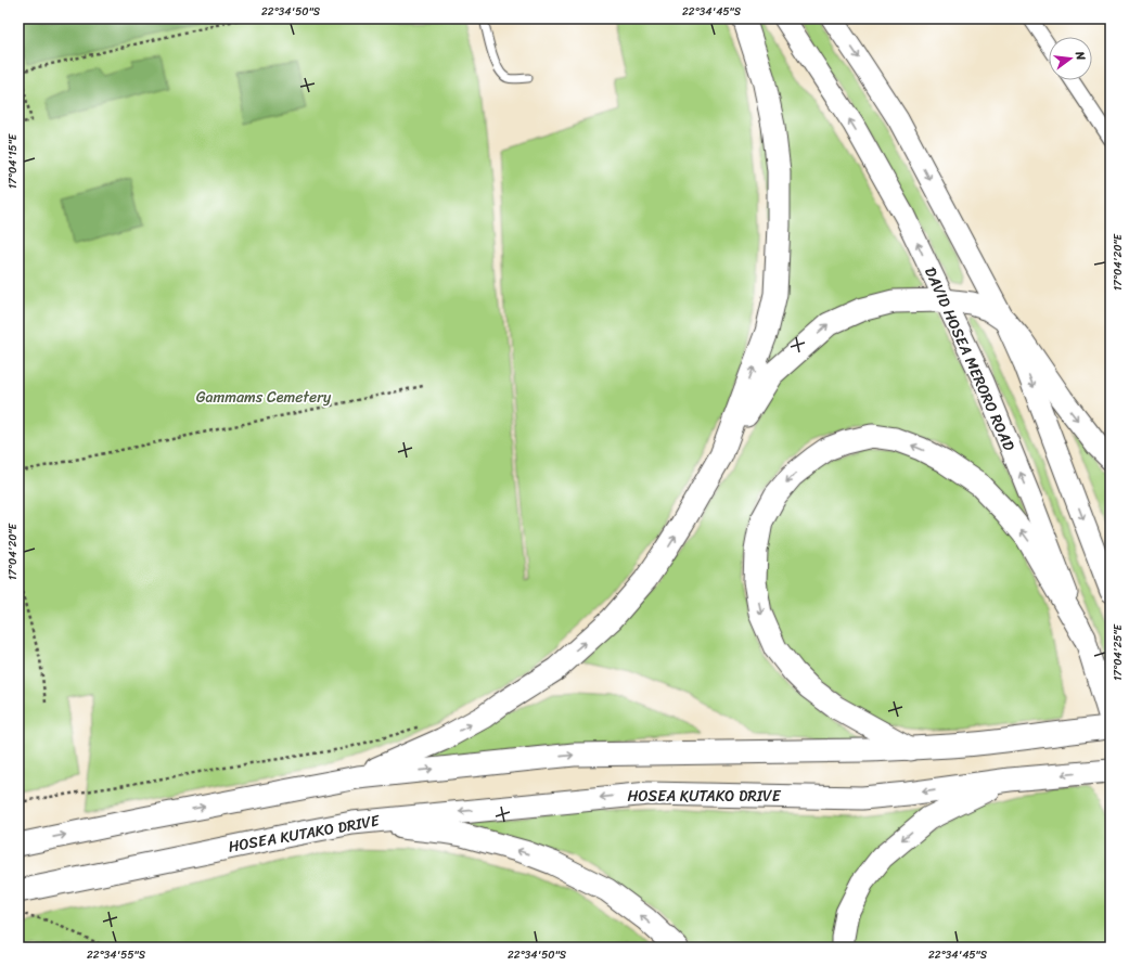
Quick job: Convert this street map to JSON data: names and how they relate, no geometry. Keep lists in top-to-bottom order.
{
  "streets": {
    "main road": ["DAVID HOSEA MERORO ROAD", "HOSEA KUTAKO DRIVE"]
  },
  "parks": ["Gammams Cemetery"],
  "north": "right",
  "coordinates": [
    "22°34'50\"S",
    "22°34'45\"S",
    "17°04'15\"E",
    "17°04'20\"E",
    "17°04'25\"E",
    "22°34'55\"S"
  ]
}
